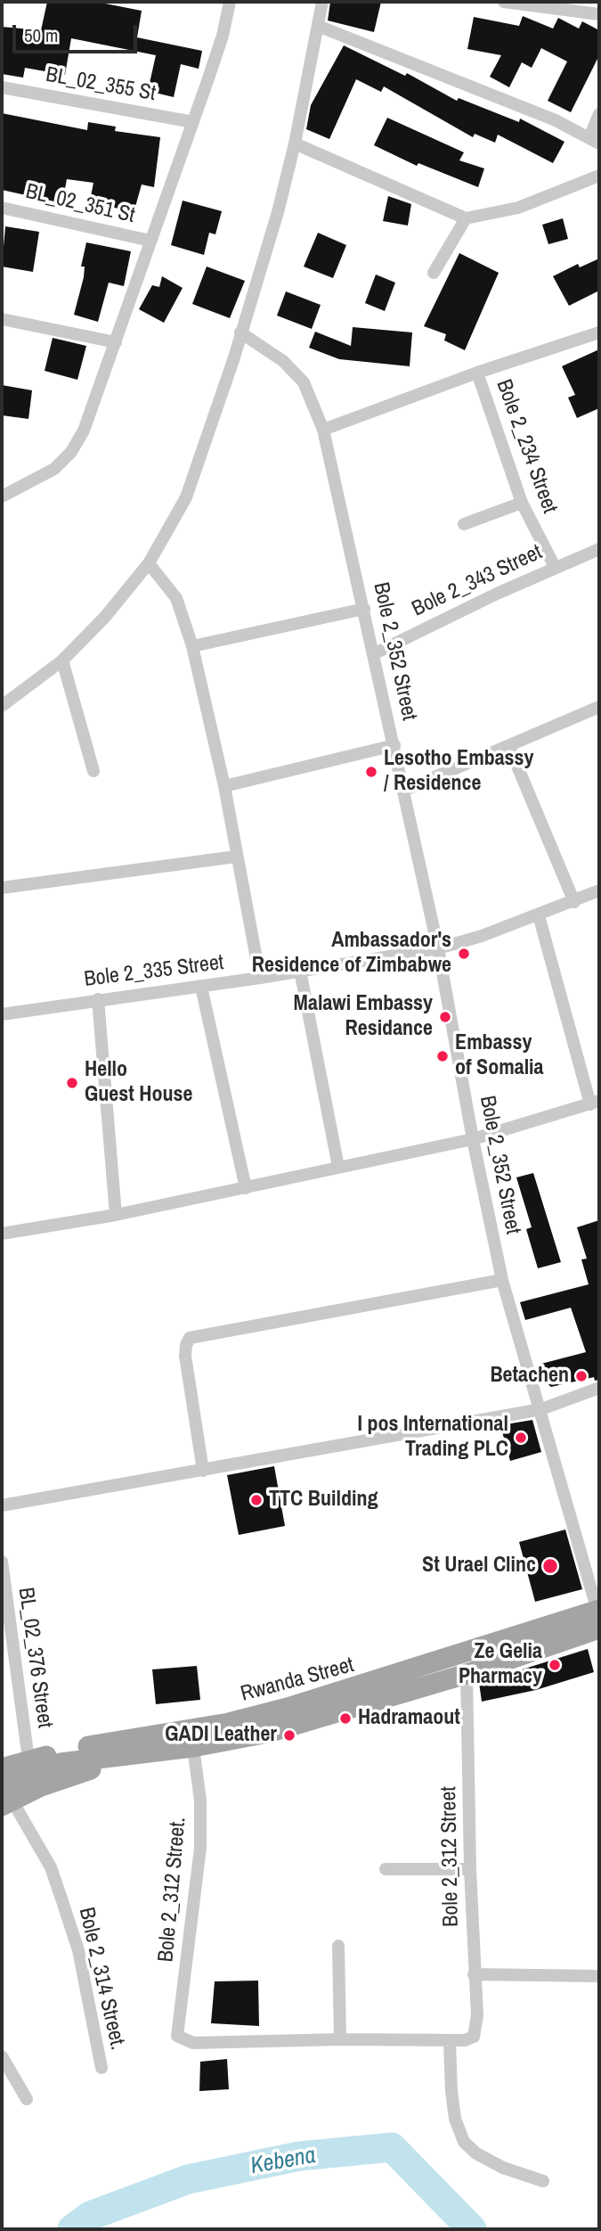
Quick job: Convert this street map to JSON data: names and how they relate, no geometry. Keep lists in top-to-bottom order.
{
  "streets": {
    "main road": ["Rwanda Street"],
    "street": [
      "BL_02_355 St",
      "BL_02_351 St",
      "Bole 2_234 Street",
      "Bole 2_343 Street",
      "Bole 2_352 Street",
      "Bole 2_335 Street",
      "BL_02_376 Street",
      "Bole 2_312 Street",
      "Bole 2_312 Street.",
      "Bole 2_314 Street."
    ]
  },
  "crossings": [
    ["Bole 2_234 Street", "Bole 2_343 Street"],
    ["Bole 2_343 Street", "Bole 2_352 Street"],
    ["Bole 2_352 Street", "Bole 2_335 Street"],
    ["Bole 2_352 Street", "Rwanda Street"],
    ["BL_02_376 Street", "Rwanda Street"],
    ["Rwanda Street", "Bole 2_312 Street"],
    ["Rwanda Street", "Bole 2_312 Street."],
    ["Rwanda Street", "Bole 2_314 Street."]
  ],
  "water": ["Kebena"],
  "places": [
    "Lesotho Embassy / Residence",
    "Ambassador's Residence of Zimbabwe",
    "Malawi Embassy Residance",
    "Embassy of Somalia",
    "Hello Guest House",
    "Betachen",
    "I pos International Trading PLC",
    "TTC Building",
    "St Urael Clinc",
    "Ze Gelia Pharmacy",
    "Hadramaout",
    "GADI Leather"
  ],
  "scale_bar": "50 m"
}
